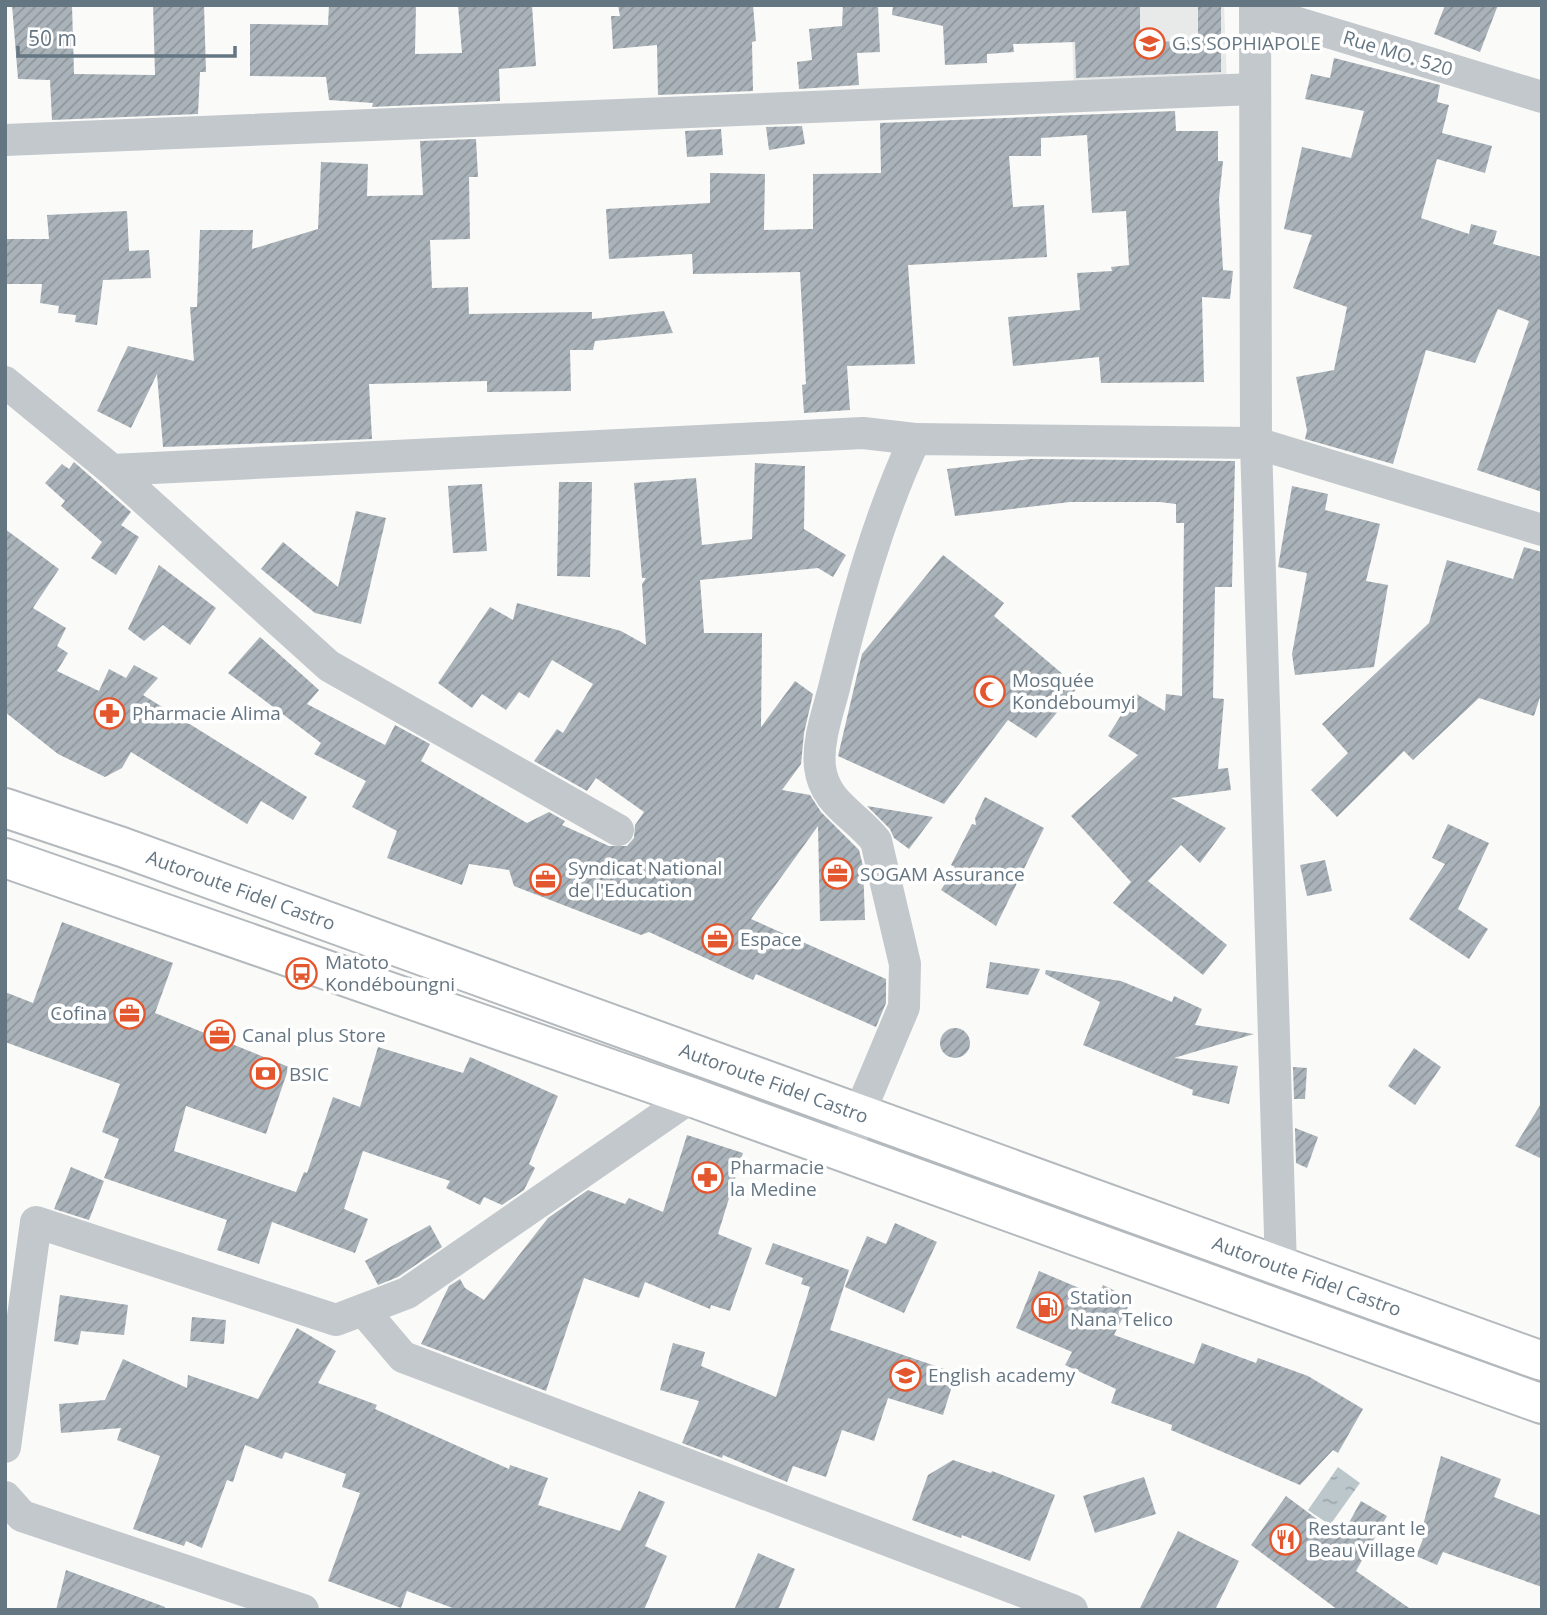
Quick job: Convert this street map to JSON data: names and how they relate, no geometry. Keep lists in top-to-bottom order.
{
  "streets": {
    "highway": ["Autoroute Fidel Castro"],
    "street": ["Rue MO. 520"]
  },
  "places": {
    "school or university": ["G.S SOPHIAPOLE", "English academy"],
    "mosque": ["Mosquée Kondeboumyi"],
    "pharmacy": ["Pharmacie Alima", "Pharmacie la Medine"],
    "office": [
      "SOGAM Assurance",
      "Syndicat National de l'Education",
      "Espace",
      "Cofina",
      "Canal plus Store"
    ],
    "bus stop": ["Matoto Kondéboungni"],
    "bank": ["BSIC"],
    "fuel station": ["Station Nana Telico"],
    "restaurant": ["Restaurant le Beau Village"]
  },
  "scale_bar": "50 m"
}
